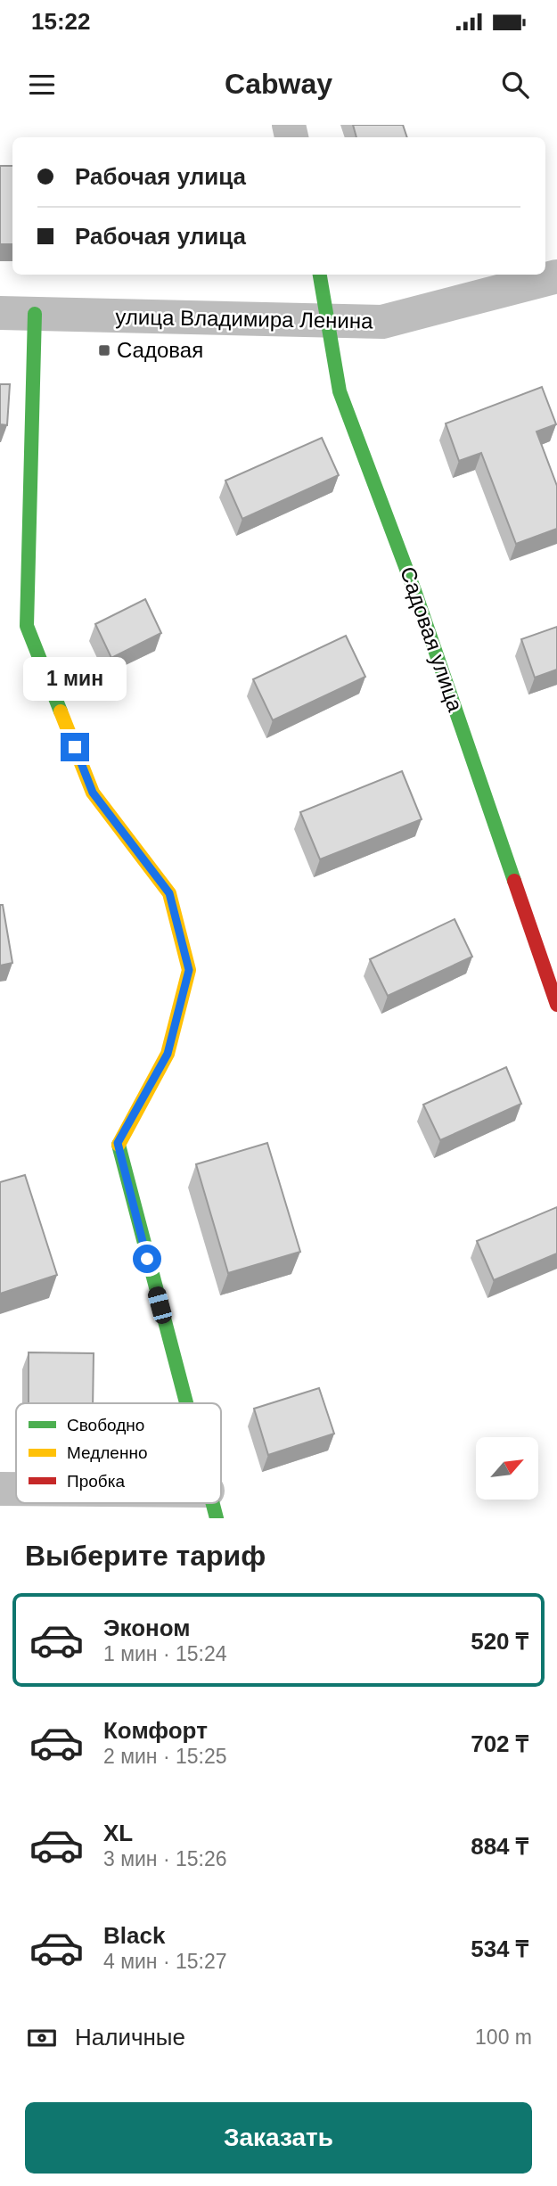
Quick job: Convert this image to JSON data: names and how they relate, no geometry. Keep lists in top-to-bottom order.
{
  "streets": {
    "street": ["улица Владимира Ленина", "Садовая улица"]
  },
  "crossings": [
    ["улица Владимира Ленина", "Садовая улица"]
  ],
  "places": {
    "transit": ["Садовая"]
  },
  "legend": ["Свободно", "Медленно", "Пробка"],
  "north": "top right",
  "page": {
    "status": "15:22",
    "header": "Cabway",
    "banner": ["Рабочая улица", "Рабочая улица"],
    "bubble": "1 мин",
    "heading": "Выберите тариф",
    "list": [
      {
        "name": "Эконом",
        "note": "1 мин · 15:24",
        "value": "520 ₸"
      },
      {
        "name": "Комфорт",
        "note": "2 мин · 15:25",
        "value": "702 ₸"
      },
      {
        "name": "XL",
        "note": "3 мин · 15:26",
        "value": "884 ₸"
      },
      {
        "name": "Black",
        "note": "4 мин · 15:27",
        "value": "534 ₸"
      }
    ],
    "pay": ["Наличные", "100 m"],
    "buttons": "Заказать"
  }
}
